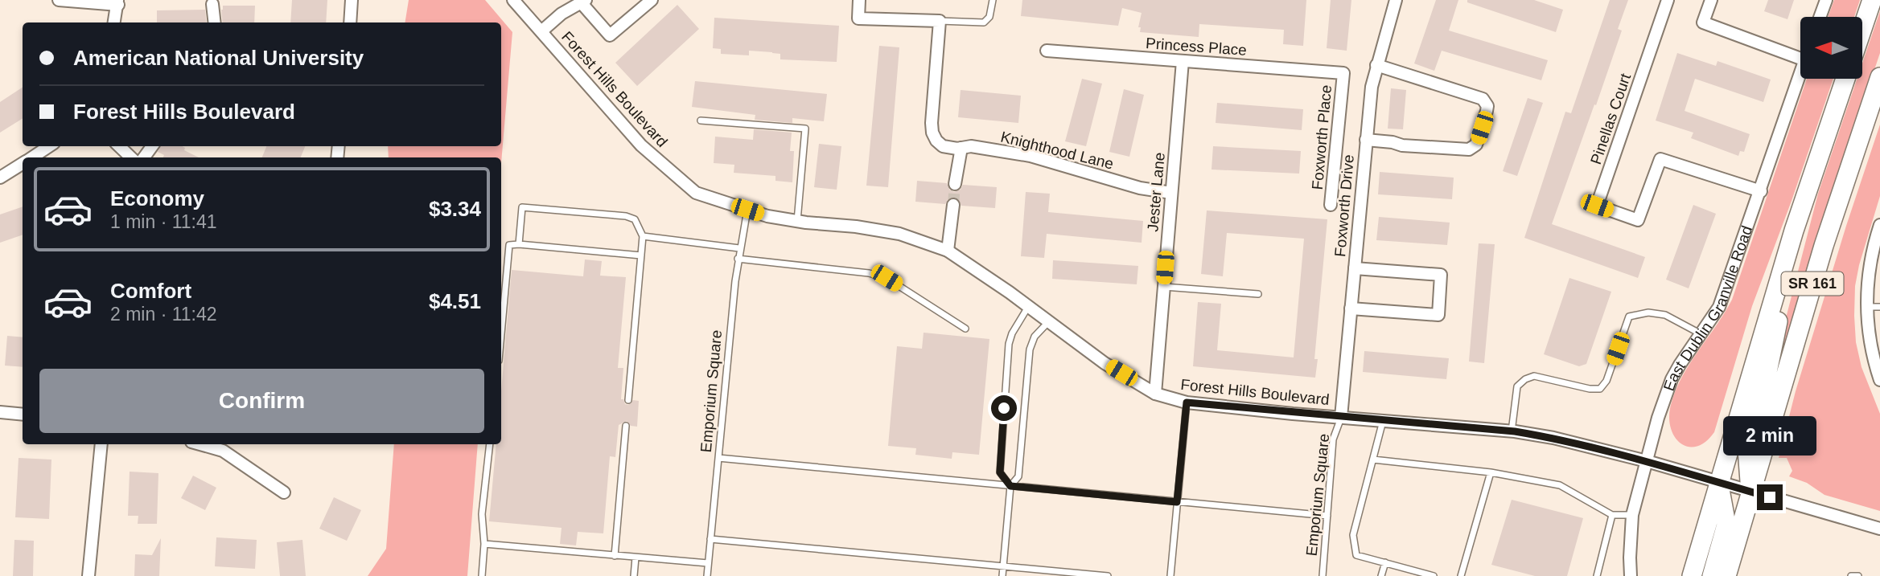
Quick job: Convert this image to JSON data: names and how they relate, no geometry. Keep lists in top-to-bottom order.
{
  "streets": {
    "main road": ["SR 161"],
    "street": [
      "Princess Place",
      "Forest Hills Boulevard",
      "Pinellas Court",
      "Foxworth Place",
      "Knighthood Lane",
      "Jester Lane",
      "Foxworth Drive",
      "East Dublin Granville Road"
    ],
    "lane": ["Emporium Square"]
  },
  "crossings": [
    ["Princess Place", "Foxworth Place"],
    ["Princess Place", "Jester Lane"],
    ["Forest Hills Boulevard", "Jester Lane"],
    ["Forest Hills Boulevard", "Foxworth Drive"],
    ["Forest Hills Boulevard", "SR 161"],
    ["Forest Hills Boulevard", "East Dublin Granville Road"],
    ["Forest Hills Boulevard", "Emporium Square"],
    ["Pinellas Court", "East Dublin Granville Road"],
    ["Knighthood Lane", "Jester Lane"],
    ["Foxworth Drive", "Emporium Square"]
  ],
  "north": "left",
  "page": {
    "banner": ["American National University", "Forest Hills Boulevard"],
    "list": [
      {
        "name": "Economy",
        "note": "1 min · 11:41",
        "value": "$3.34"
      },
      {
        "name": "Comfort",
        "note": "2 min · 11:42",
        "value": "$4.51"
      }
    ],
    "buttons": "Confirm",
    "bubble": "2 min"
  }
}
